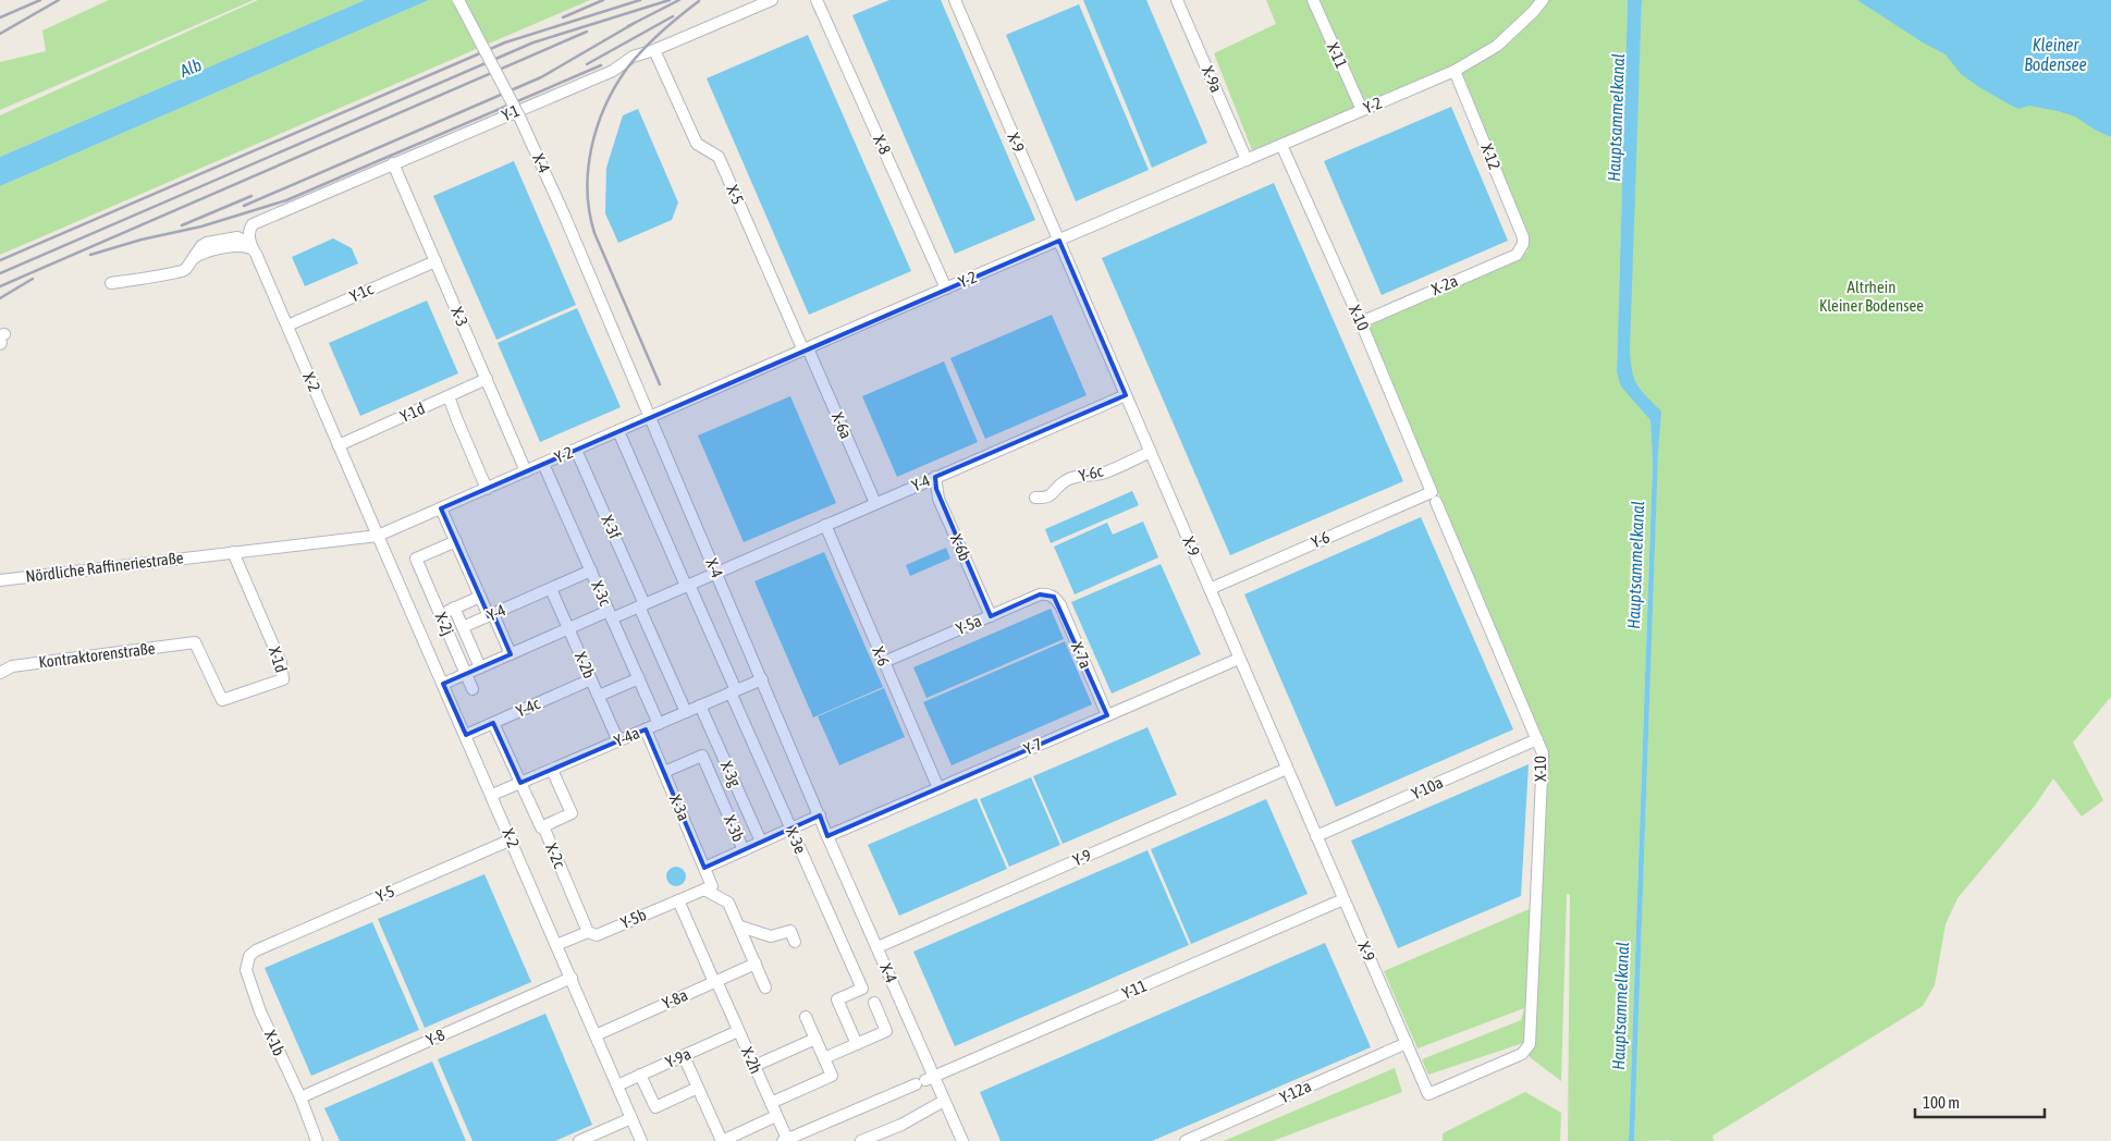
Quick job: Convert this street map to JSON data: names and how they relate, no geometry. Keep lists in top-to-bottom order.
{
  "streets": {
    "street": [
      "X-11",
      "X-9a",
      "Y-2",
      "Y-1",
      "X-9",
      "X-8",
      "X-12",
      "X-4",
      "X-5",
      "X-2a",
      "Y-1c",
      "X-3",
      "X-10",
      "X-2",
      "Y-1d",
      "X-6a",
      "Y-6c",
      "Y-4",
      "X-3f",
      "Y-6",
      "X-6b",
      "Nördliche Raffineriestraße",
      "X-3c",
      "X-2j",
      "Y-5a",
      "Kontraktorenstraße",
      "X-7a",
      "X-6",
      "X-1d",
      "X-2b",
      "Y-4c",
      "Y-4a",
      "Y-7",
      "X-3g",
      "Y-10a",
      "X-3a",
      "X-3b",
      "X-3e",
      "X-2c",
      "Y-9",
      "Y-5",
      "Y-5b",
      "Y-11",
      "Y-8a",
      "Y-8",
      "X-1b",
      "Y-9a",
      "X-2h",
      "Y-12a"
    ]
  },
  "crossings": [
    ["X-11", "Y-2"],
    ["X-9a", "Y-2"],
    ["Y-2", "X-9"],
    ["Y-2", "X-8"],
    ["Y-2", "X-12"],
    ["Y-2", "X-4"],
    ["Y-2", "X-5"],
    ["Y-2", "X-3"],
    ["Y-2", "X-10"],
    ["Y-2", "X-2"],
    ["Y-2", "X-6a"],
    ["Y-2", "X-3f"],
    ["Y-2", "X-3c"],
    ["Y-2", "X-3e"],
    ["Y-1", "X-5"],
    ["Y-1", "X-3"],
    ["Y-1", "X-2"],
    ["X-9", "X-10"],
    ["X-9", "Y-6c"],
    ["X-9", "Y-4"],
    ["X-9", "Y-6"],
    ["X-9", "Y-7"],
    ["X-9", "Y-10a"],
    ["X-9", "Y-9"],
    ["X-9", "Y-11"],
    ["X-9", "Y-12a"],
    ["X-12", "X-2a"],
    ["X-4", "Y-4"],
    ["X-4", "Y-4a"],
    ["X-4", "Y-7"],
    ["X-4", "Y-9"],
    ["X-4", "Y-11"],
    ["X-5", "X-6a"],
    ["X-2a", "X-10"],
    ["Y-1c", "X-3"],
    ["Y-1c", "X-2"],
    ["X-3", "Y-1d"],
    ["X-10", "Y-6"],
    ["X-10", "Y-10a"],
    ["X-2", "Y-1d"],
    ["X-2", "Y-4c"],
    ["X-2", "Y-4a"],
    ["X-2", "Y-5"],
    ["X-2", "Y-5b"],
    ["X-2", "Y-8a"],
    ["X-2", "Y-8"],
    ["X-2", "Y-9a"],
    ["X-6a", "Y-4"],
    ["Y-4", "X-6b"],
    ["Y-4", "X-3c"],
    ["Y-4", "X-6"],
    ["Y-4", "X-2b"],
    ["X-3f", "Y-4a"],
    ["X-6b", "Y-5a"],
    ["Nördliche Raffineriestraße", "X-1d"],
    ["X-3c", "Y-4a"],
    ["Y-5a", "X-7a"],
    ["Y-5a", "X-6"],
    ["Kontraktorenstraße", "X-1d"],
    ["X-7a", "Y-7"],
    ["X-6", "Y-7"],
    ["X-2b", "Y-4c"],
    ["X-2b", "Y-4a"],
    ["Y-4a", "X-3g"],
    ["Y-4a", "X-3a"],
    ["Y-4a", "X-3e"],
    ["Y-4a", "X-2c"],
    ["X-3a", "X-3b"],
    ["X-3a", "Y-5b"],
    ["X-2c", "Y-5b"],
    ["Y-5", "X-1b"],
    ["Y-5b", "X-2h"],
    ["Y-11", "X-2h"],
    ["Y-8a", "X-2h"],
    ["Y-8", "X-1b"],
    ["Y-9a", "X-2h"]
  ],
  "water": ["Kleiner Bodensee", "Alb", "Hauptsammelkanal"],
  "parks": ["Altrhein Kleiner Bodensee"],
  "scale_bar": "100 m"
}
